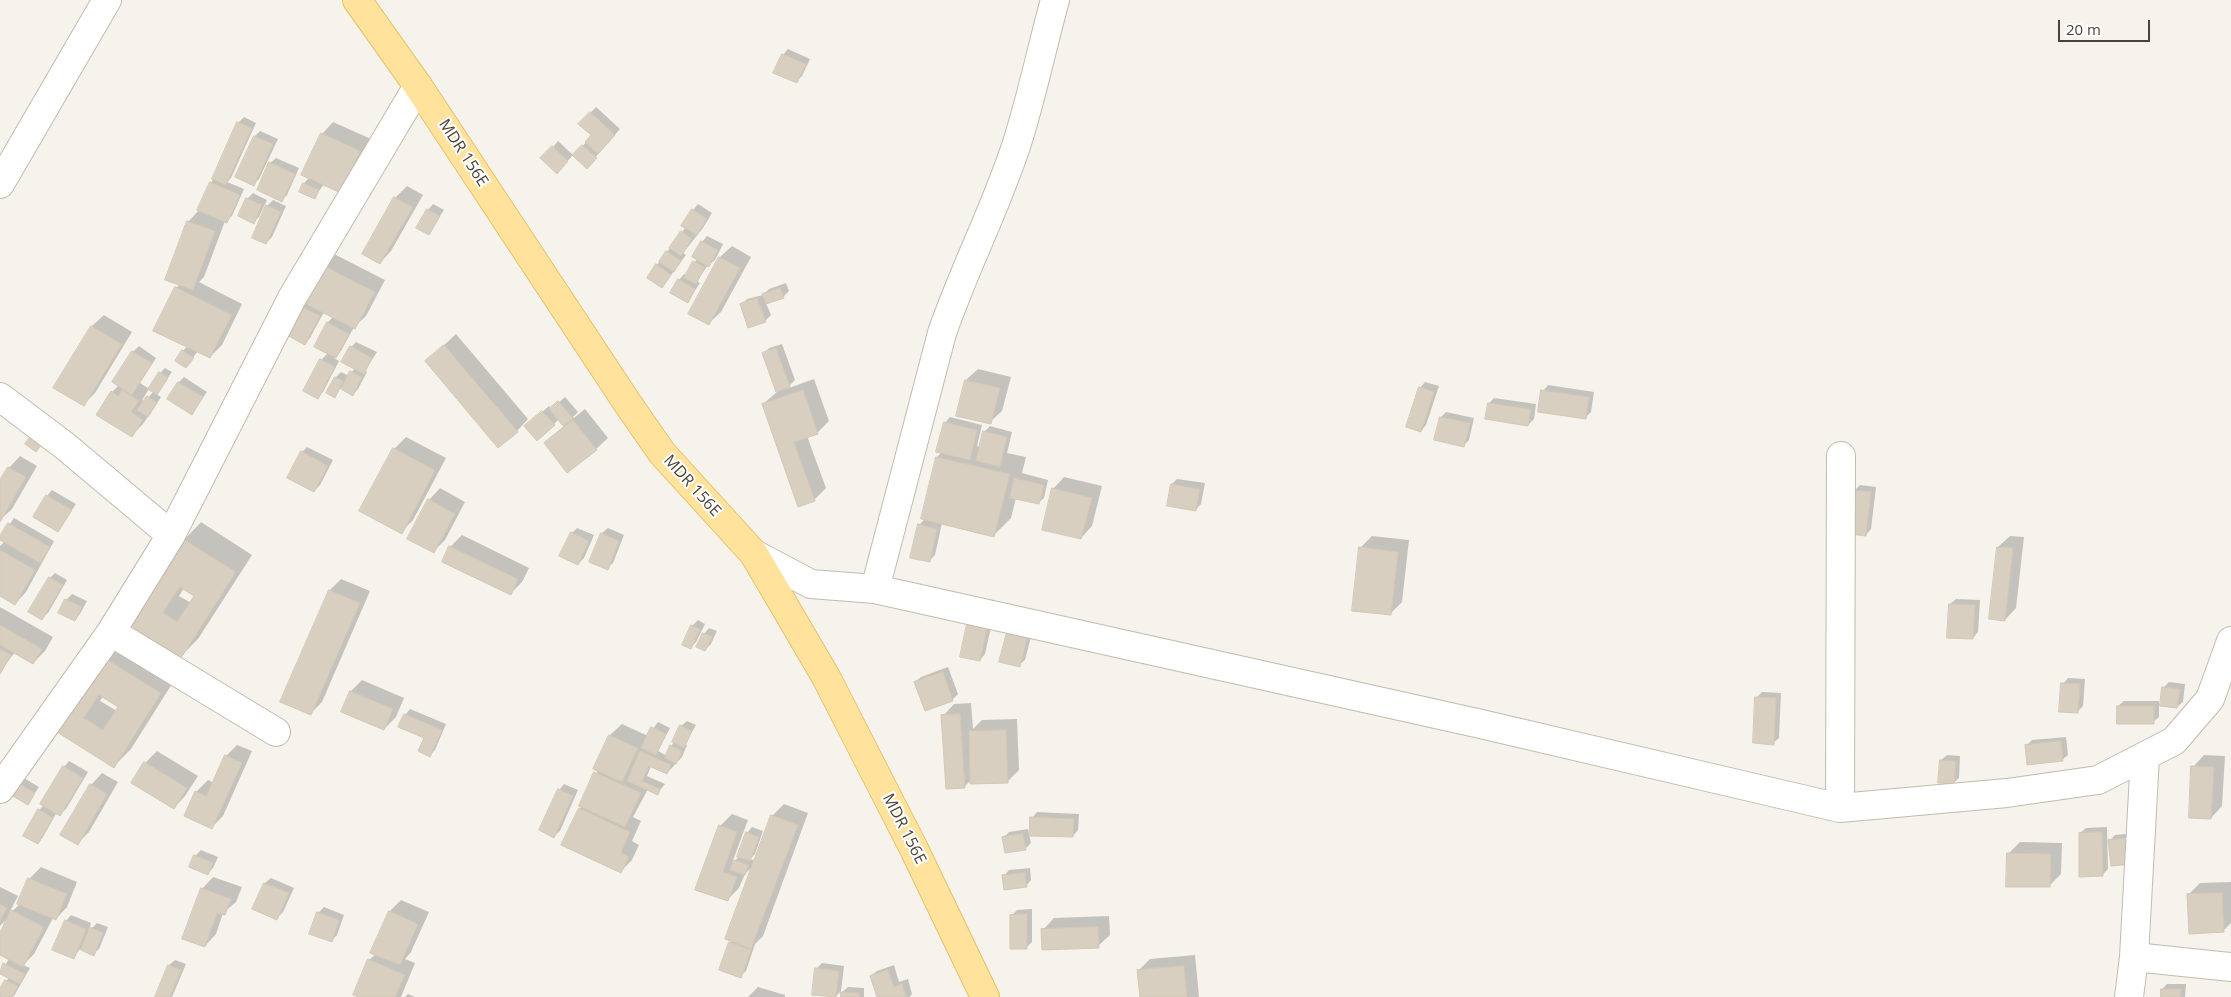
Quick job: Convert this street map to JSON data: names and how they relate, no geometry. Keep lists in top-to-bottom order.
{
  "streets": {
    "main road": ["MDR 156E"]
  },
  "scale_bar": "20 m"
}
